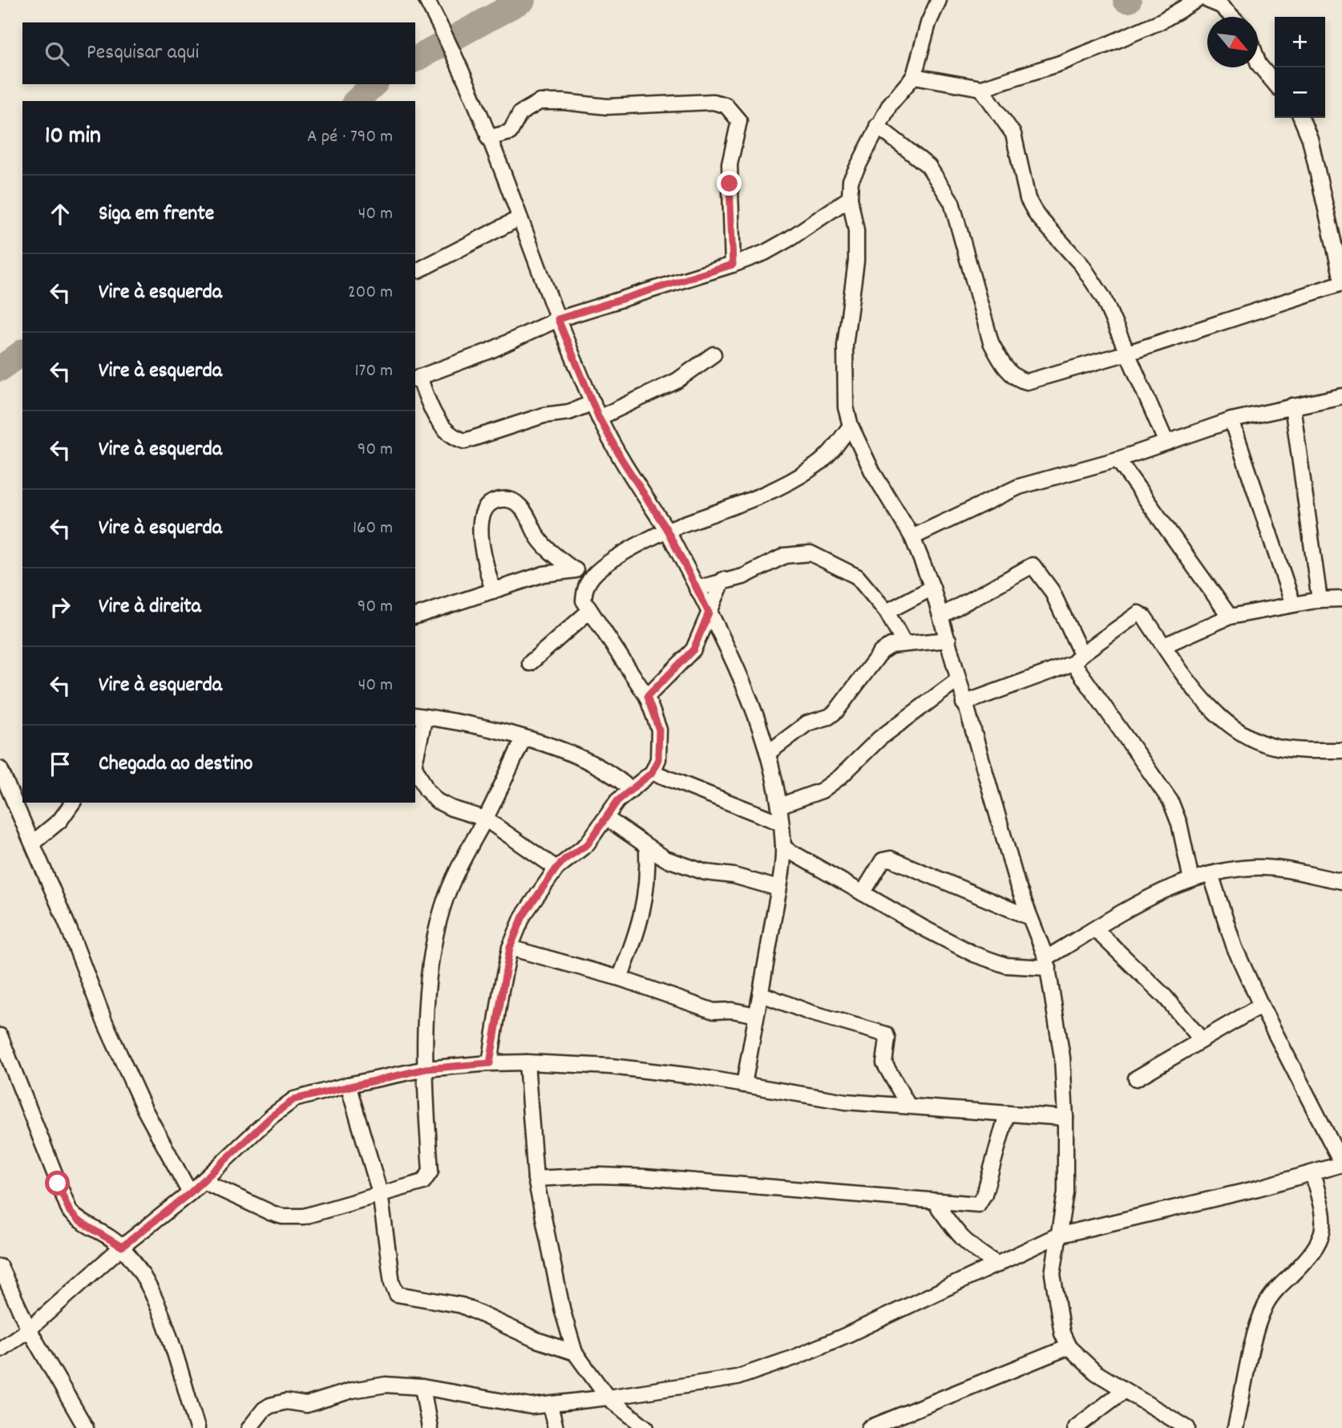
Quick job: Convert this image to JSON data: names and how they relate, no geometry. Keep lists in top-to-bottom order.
{
  "north": "bottom right",
  "page": {
    "map_buttons": ["+", "−"],
    "search": "Pesquisar aqui",
    "heading": ["10 min", "A pé · 790 m"],
    "list": [
      ["Siga em frente", "40 m"],
      ["Vire à esquerda", "200 m"],
      ["Vire à esquerda", "170 m"],
      ["Vire à esquerda", "90 m"],
      ["Vire à esquerda", "160 m"],
      ["Vire à direita", "90 m"],
      ["Vire à esquerda", "40 m"],
      "Chegada ao destino"
    ]
  }
}
